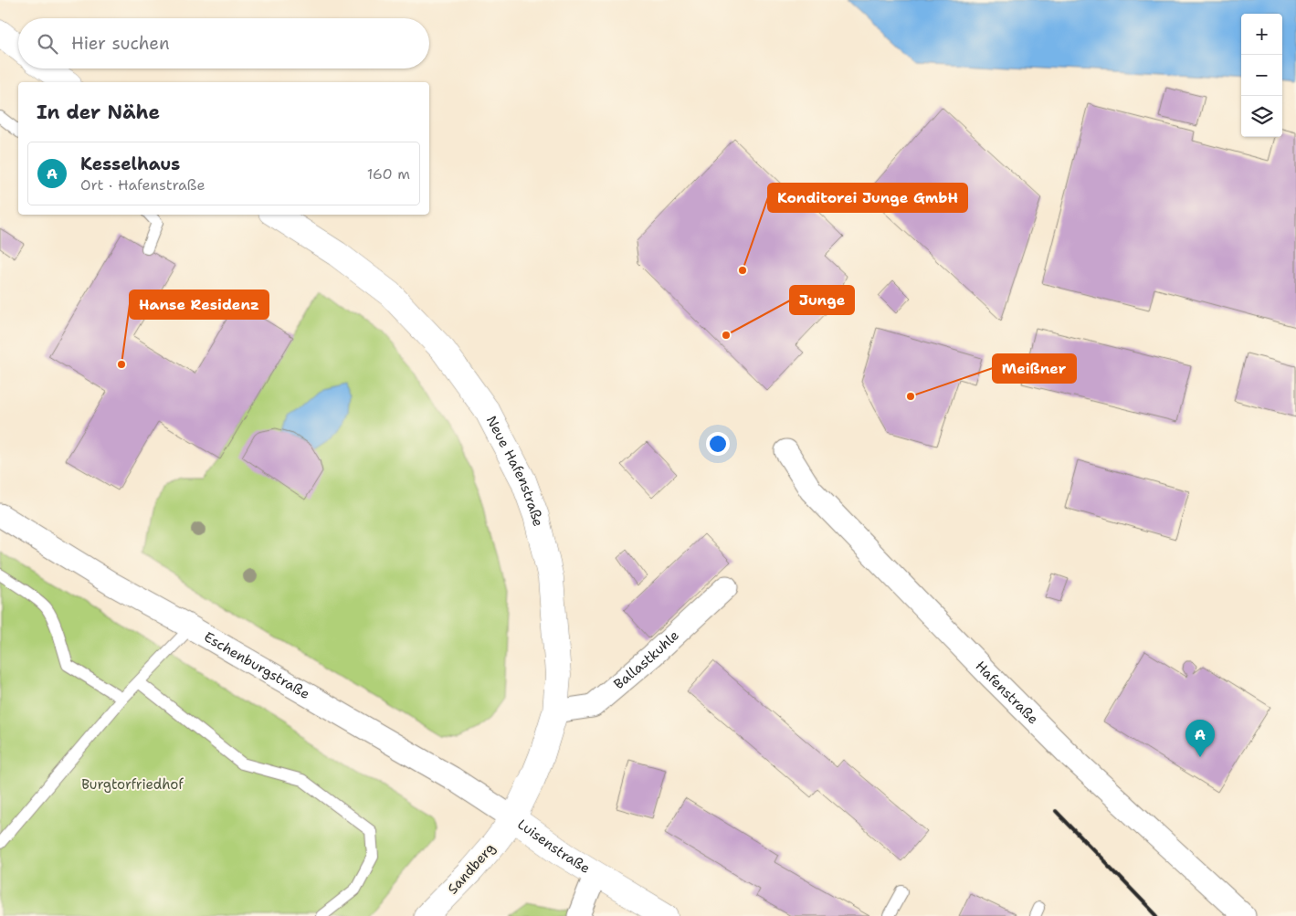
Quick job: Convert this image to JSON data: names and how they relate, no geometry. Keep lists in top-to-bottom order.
{
  "streets": {
    "main road": ["Neue Hafenstraße", "Luisenstraße", "Sandberg"],
    "street": ["Ballastkuhle", "Eschenburgstraße", "Hafenstraße"]
  },
  "crossings": [
    ["Neue Hafenstraße", "Ballastkuhle"],
    ["Neue Hafenstraße", "Eschenburgstraße"],
    ["Neue Hafenstraße", "Luisenstraße"],
    ["Neue Hafenstraße", "Sandberg"],
    ["Eschenburgstraße", "Luisenstraße"],
    ["Eschenburgstraße", "Sandberg"],
    ["Luisenstraße", "Sandberg"]
  ],
  "parks": ["Burgtorfriedhof"],
  "places": [
    "Konditorei Junge GmbH",
    "Junge",
    "Hanse Residenz",
    "Meißner"
  ],
  "page": {
    "map_buttons": ["+", "−"],
    "search": "Hier suchen",
    "heading": "In der Nähe",
    "list": [
      {
        "mark": "A",
        "name": "Kesselhaus",
        "note": "Ort · Hafenstraße",
        "value": "160 m"
      }
    ],
    "pins": "A"
  }
}
